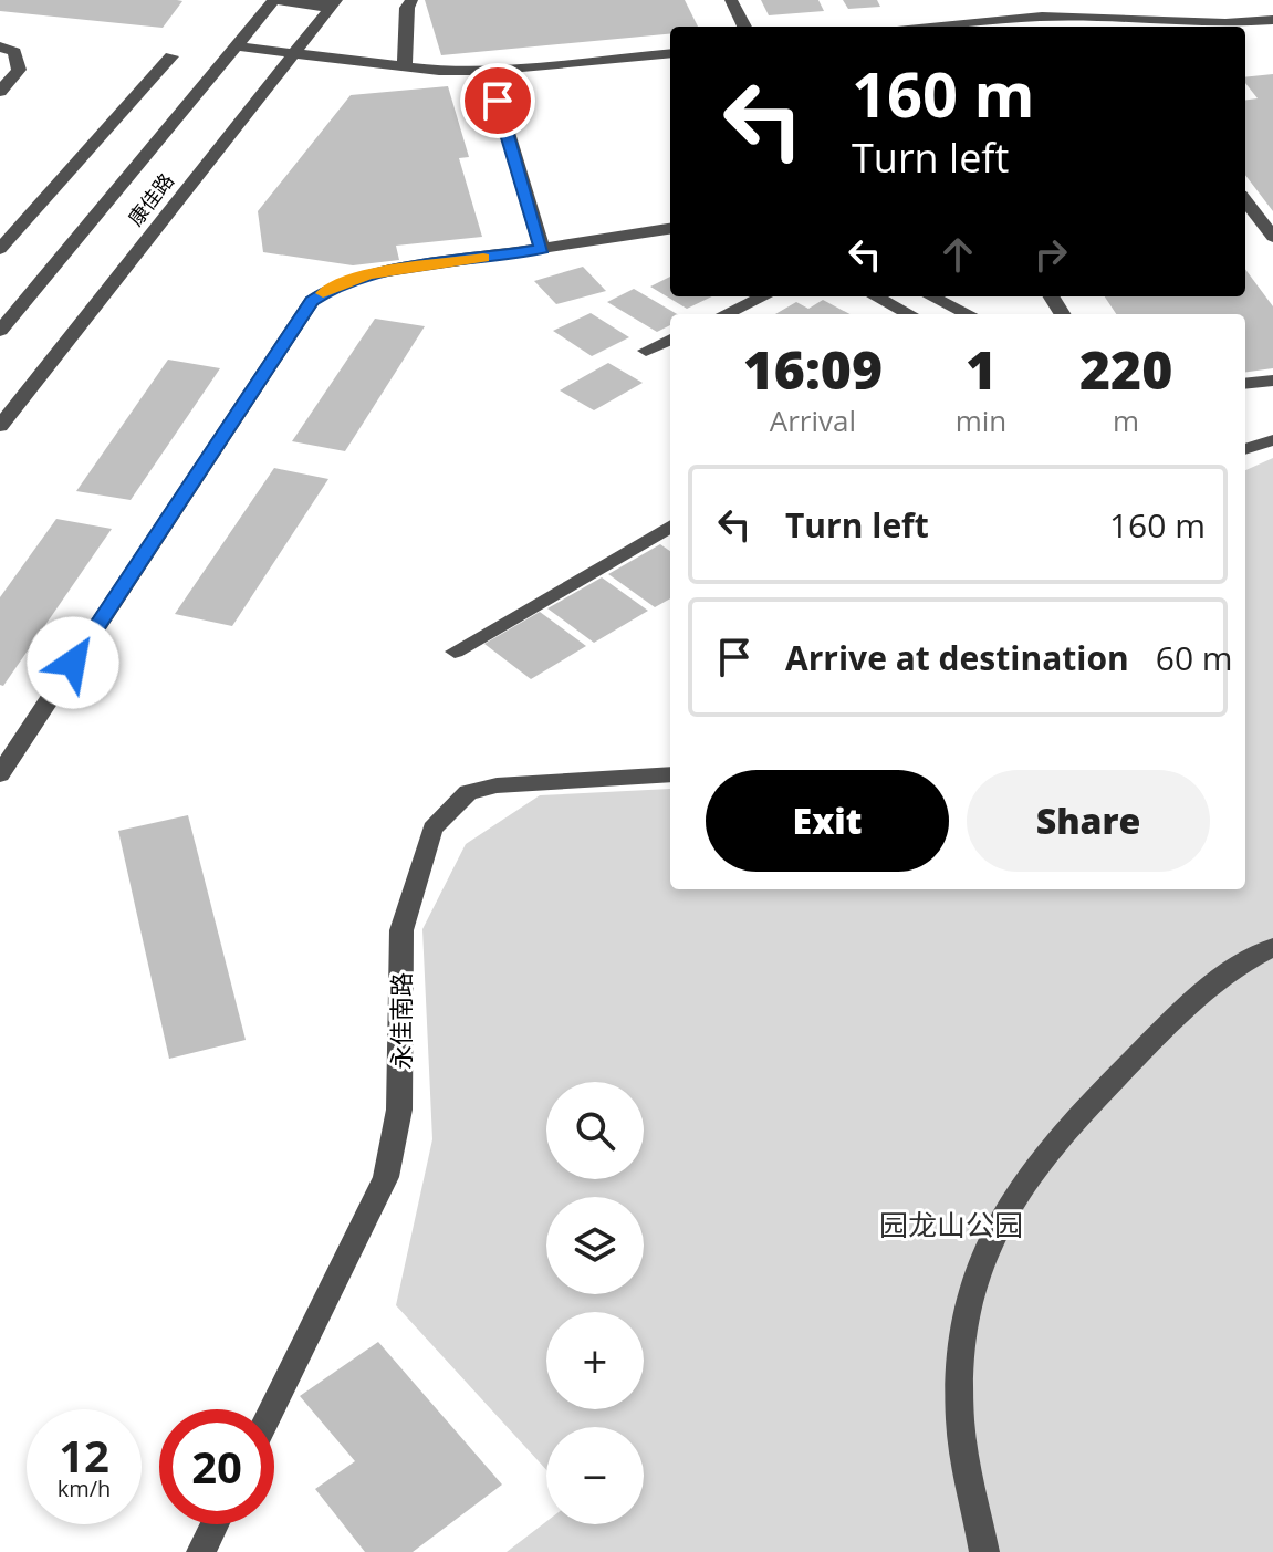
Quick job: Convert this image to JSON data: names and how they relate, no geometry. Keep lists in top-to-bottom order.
{
  "streets": {
    "street": ["康佳路", "永佳南路"]
  },
  "parks": ["园龙山公园"],
  "page": {
    "turn": ["160 m", "Turn left"],
    "eta": [
      "16:09",
      "Arrival",
      "1",
      "min",
      "220",
      "m"
    ],
    "list": [
      {
        "name": "Turn left",
        "value": "160 m"
      },
      {
        "name": "Arrive at destination",
        "value": "60 m"
      }
    ],
    "buttons": ["Exit", "Share"],
    "map_buttons": ["+", "−"],
    "speed": "12 km/h",
    "limit": "20"
  }
}
